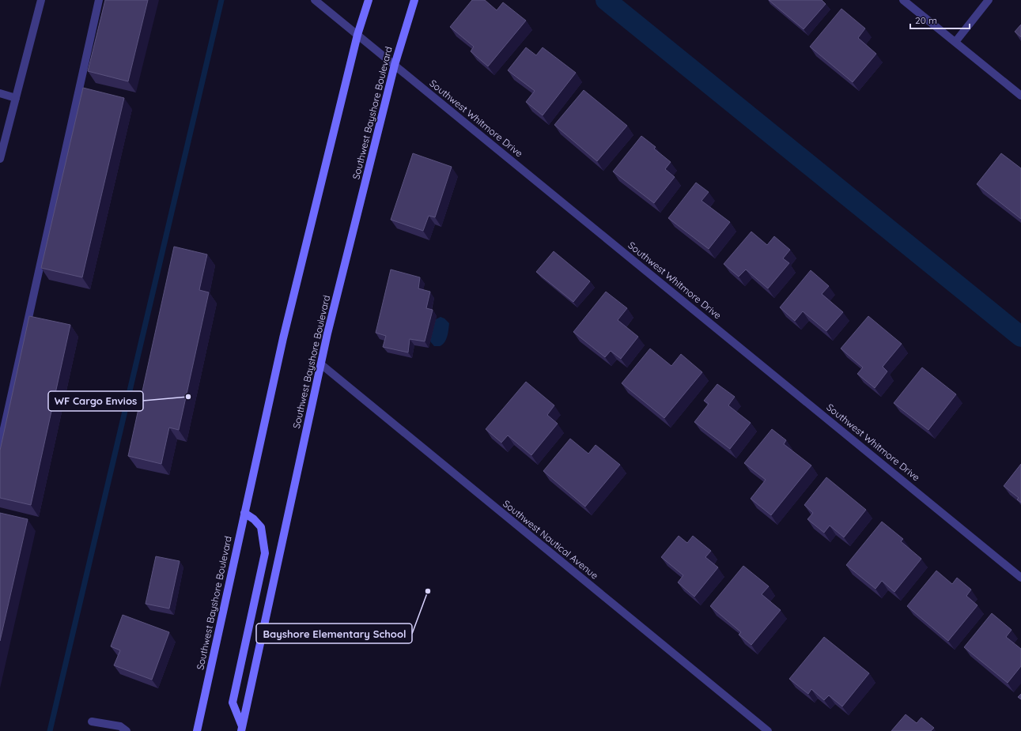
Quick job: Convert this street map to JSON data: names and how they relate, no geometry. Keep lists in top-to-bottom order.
{
  "streets": {
    "main road": ["Southwest Bayshore Boulevard"],
    "street": ["Southwest Whitmore Drive", "Southwest Nautical Avenue"]
  },
  "crossings": [
    ["Southwest Bayshore Boulevard", "Southwest Whitmore Drive"],
    ["Southwest Bayshore Boulevard", "Southwest Nautical Avenue"]
  ],
  "places": ["WF Cargo Envios", "Bayshore Elementary School"],
  "scale_bar": "20 m"
}
